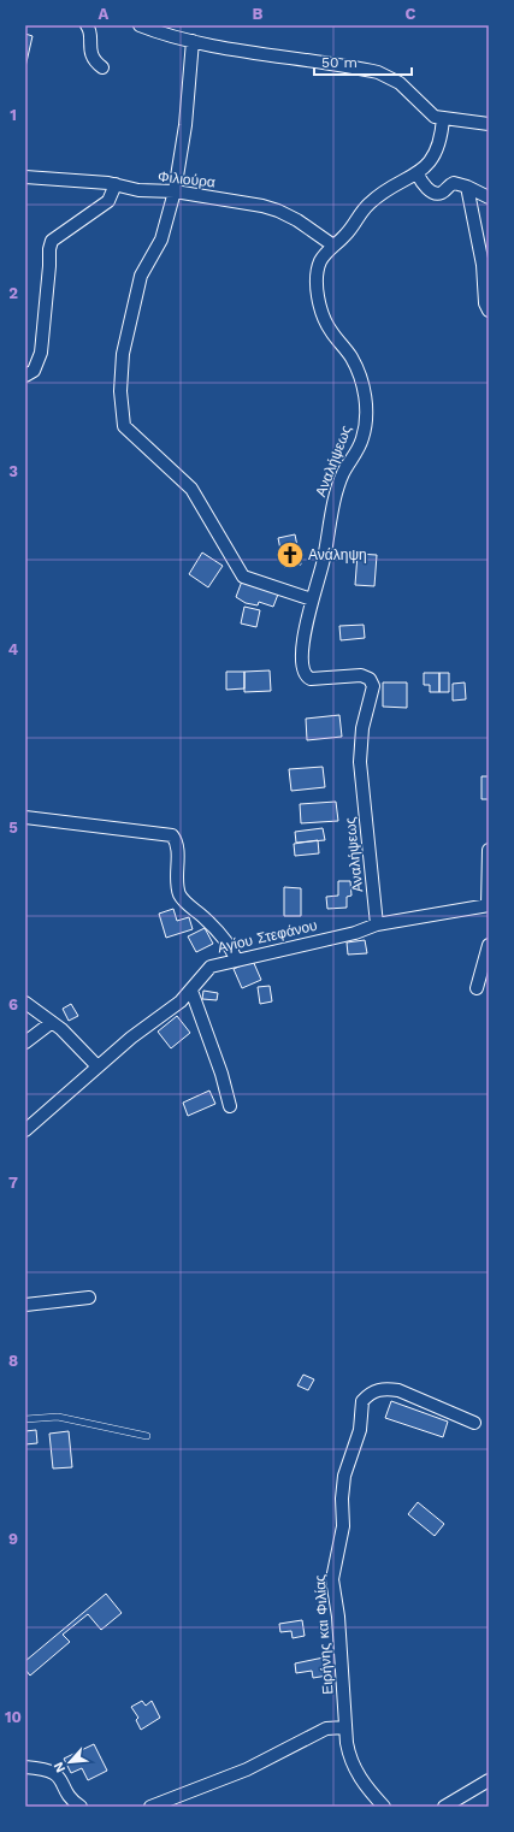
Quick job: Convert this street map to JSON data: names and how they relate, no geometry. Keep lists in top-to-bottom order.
{
  "streets": {
    "street": [
      "Φιλιούρα",
      "Αναλήψεως",
      "Αγίου Στεφάνου",
      "Ειρήνης και Φιλίας"
    ]
  },
  "crossings": [
    ["Φιλιούρα", "Αναλήψεως"],
    ["Αναλήψεως", "Αγίου Στεφάνου"]
  ],
  "places": {
    "church": ["Ανάληψη"]
  },
  "scale_bar": "50 m",
  "north": "bottom left",
  "grid": {
    "columns": ["A", "B", "C"],
    "rows": [
      "1",
      "2",
      "3",
      "4",
      "5",
      "6",
      "7",
      "8",
      "9",
      "10"
    ]
  }
}
